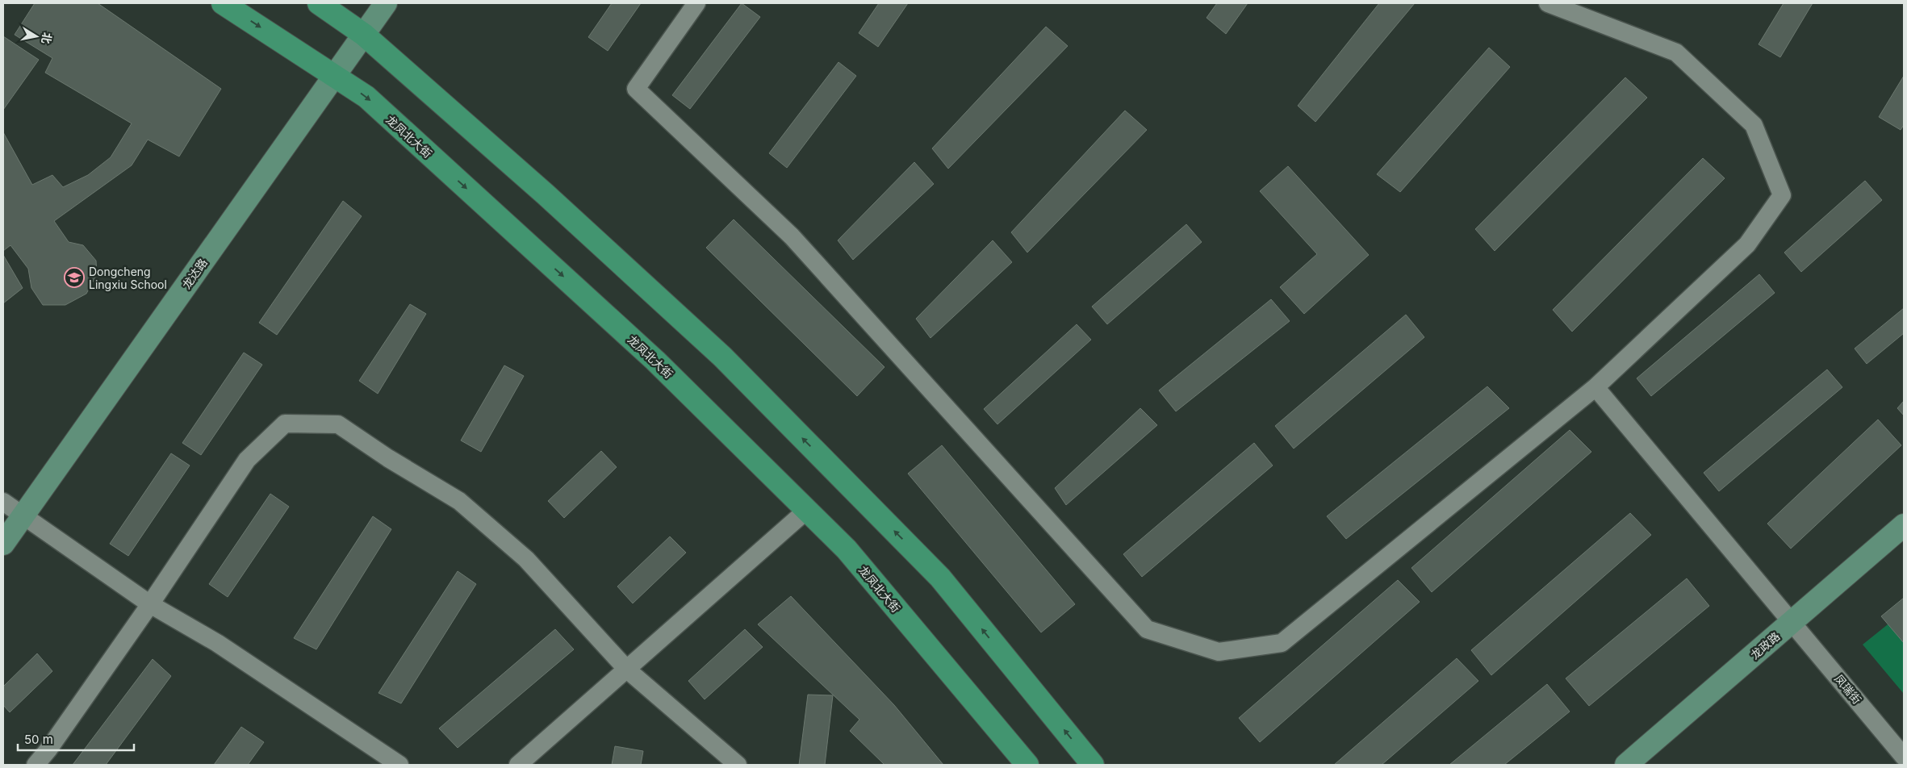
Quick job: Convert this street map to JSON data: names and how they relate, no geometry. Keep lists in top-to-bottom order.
{
  "streets": {
    "main road": ["龙凤北大街"],
    "street": ["龙达路", "龙政路", "凤瑞街"]
  },
  "crossings": [
    ["龙凤北大街", "龙达路"],
    ["龙政路", "凤瑞街"]
  ],
  "places": {
    "school or university": ["Dongcheng Lingxiu School"]
  },
  "scale_bar": "50 m",
  "north": "right"
}
